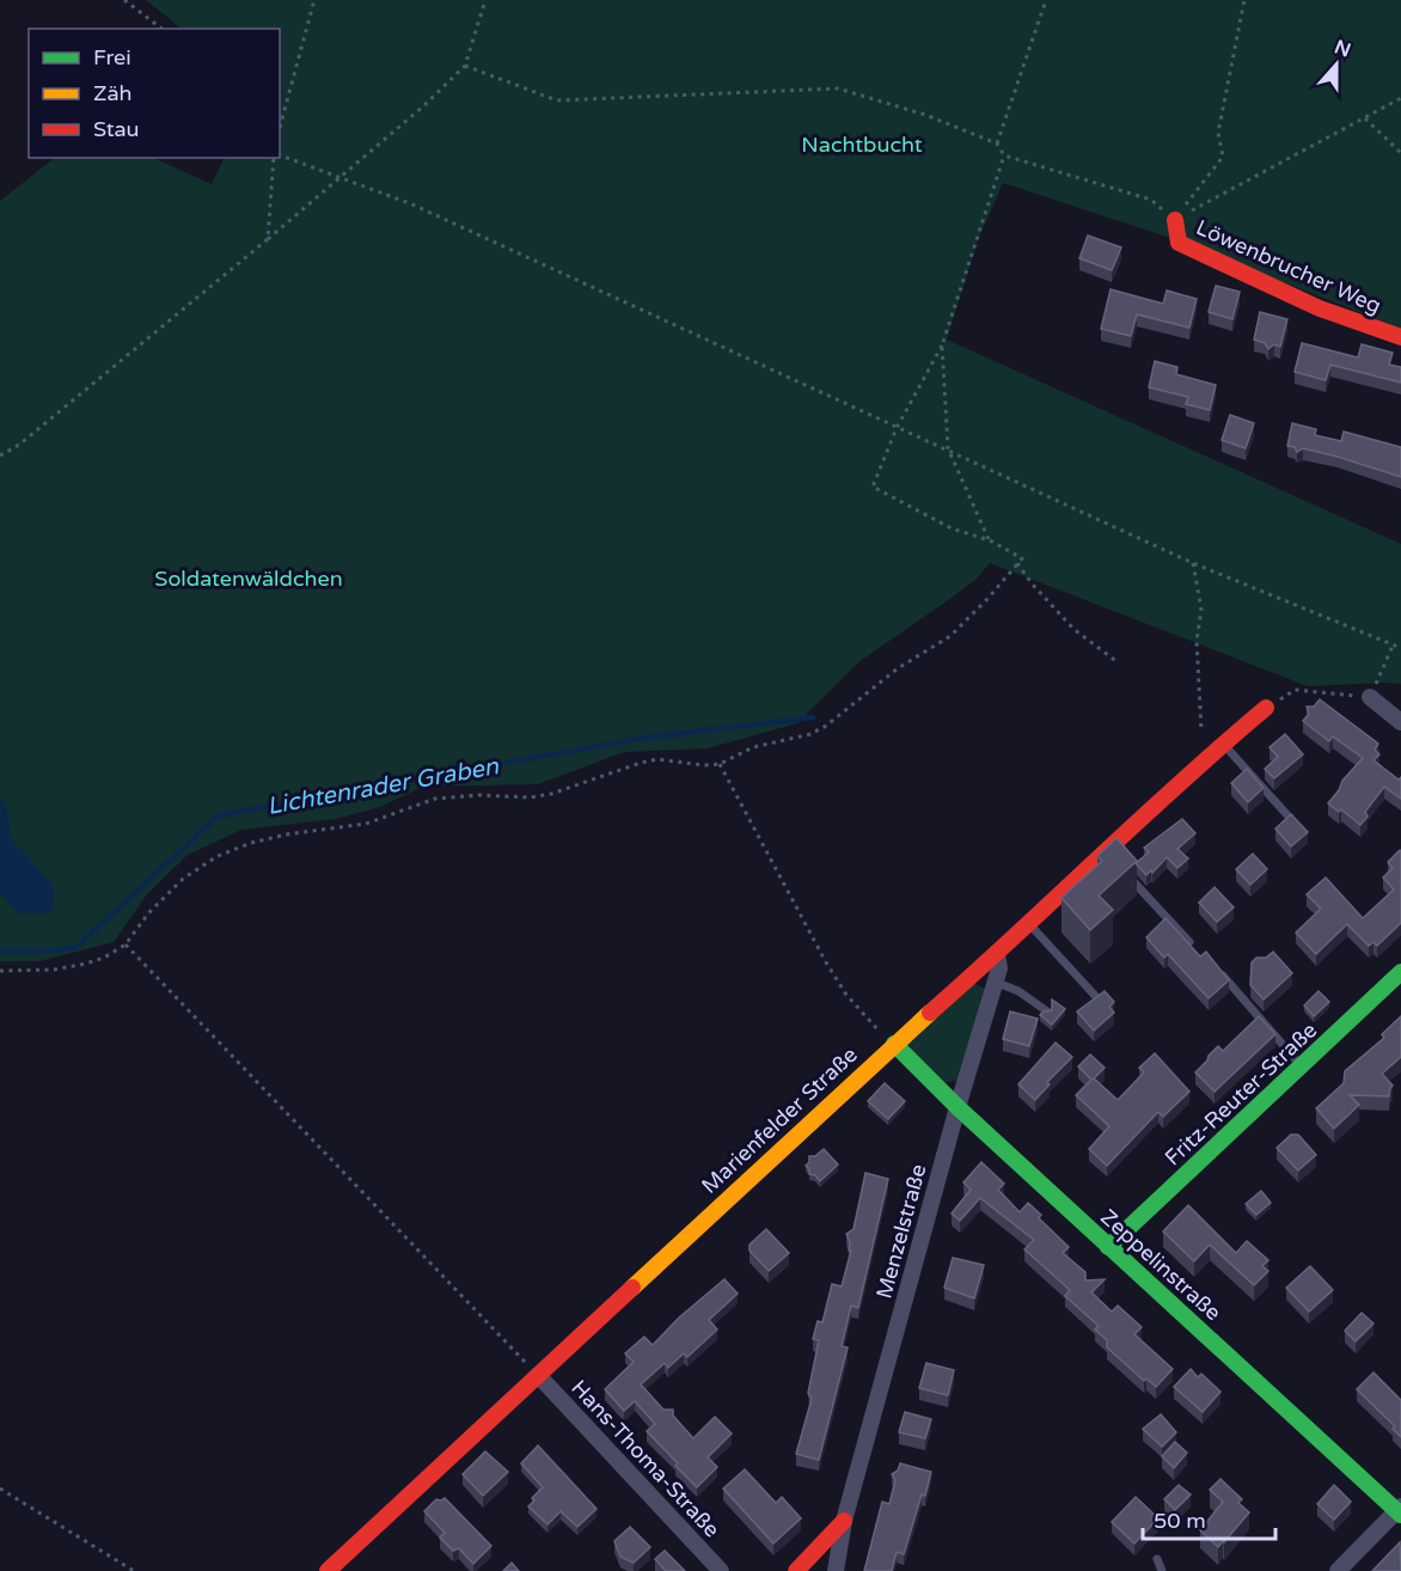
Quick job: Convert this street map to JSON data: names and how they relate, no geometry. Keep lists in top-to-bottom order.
{
  "streets": {
    "street": [
      "Löwenbrucher Weg",
      "Fritz-Reuter-Straße",
      "Marienfelder Straße",
      "Menzelstraße",
      "Zeppelinstraße",
      "Hans-Thoma-Straße"
    ]
  },
  "crossings": [
    ["Fritz-Reuter-Straße", "Zeppelinstraße"],
    ["Marienfelder Straße", "Menzelstraße"],
    ["Marienfelder Straße", "Zeppelinstraße"],
    ["Marienfelder Straße", "Hans-Thoma-Straße"],
    ["Menzelstraße", "Zeppelinstraße"]
  ],
  "water": ["Lichtenrader Graben"],
  "parks": ["Nachtbucht", "Soldatenwäldchen"],
  "legend": ["Frei", "Zäh", "Stau"],
  "scale_bar": "50 m",
  "north": "top"
}
